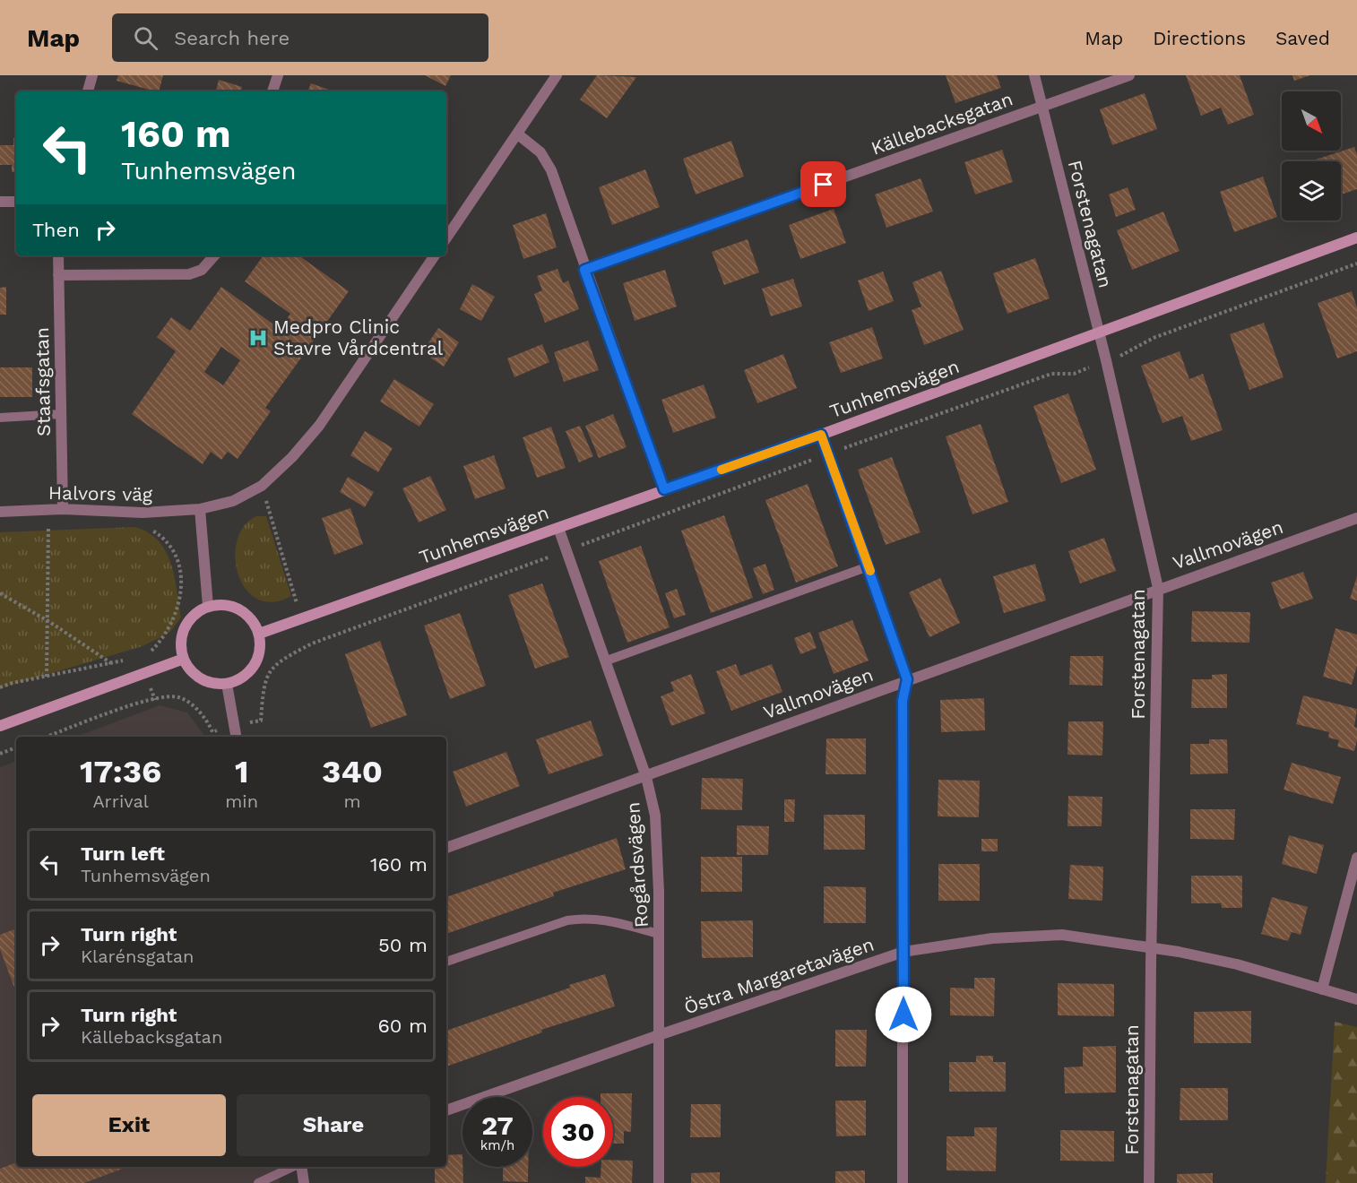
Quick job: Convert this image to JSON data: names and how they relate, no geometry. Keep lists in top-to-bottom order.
{
  "streets": {
    "street": [
      "Källebacksgatan",
      "Forstenagatan",
      "Staafsgatan",
      "Tunhemsvägen",
      "Halvors väg",
      "Vallmovägen",
      "Rogårdsvägen",
      "Östra Margaretavägen"
    ]
  },
  "crossings": [
    ["Källebacksgatan", "Forstenagatan"],
    ["Forstenagatan", "Tunhemsvägen"],
    ["Forstenagatan", "Vallmovägen"],
    ["Forstenagatan", "Östra Margaretavägen"],
    ["Staafsgatan", "Halvors väg"],
    ["Tunhemsvägen", "Rogårdsvägen"],
    ["Vallmovägen", "Rogårdsvägen"],
    ["Rogårdsvägen", "Östra Margaretavägen"]
  ],
  "places": {
    "hospital": ["Medpro Clinic Stavre Vårdcentral"]
  },
  "north": "bottom right",
  "page": {
    "header": "Map",
    "search": "Search here",
    "nav": ["Map", "Directions", "Saved"],
    "turn": ["160 m", "Tunhemsvägen"],
    "then": "Then",
    "eta": [
      "17:36",
      "Arrival",
      "1",
      "min",
      "340",
      "m"
    ],
    "list": [
      {
        "name": "Turn left",
        "note": "Tunhemsvägen",
        "value": "160 m"
      },
      {
        "name": "Turn right",
        "note": "Klarénsgatan",
        "value": "50 m"
      },
      {
        "name": "Turn right",
        "note": "Källebacksgatan",
        "value": "60 m"
      }
    ],
    "buttons": ["Exit", "Share"],
    "speed": "27 km/h",
    "limit": "30"
  }
}
